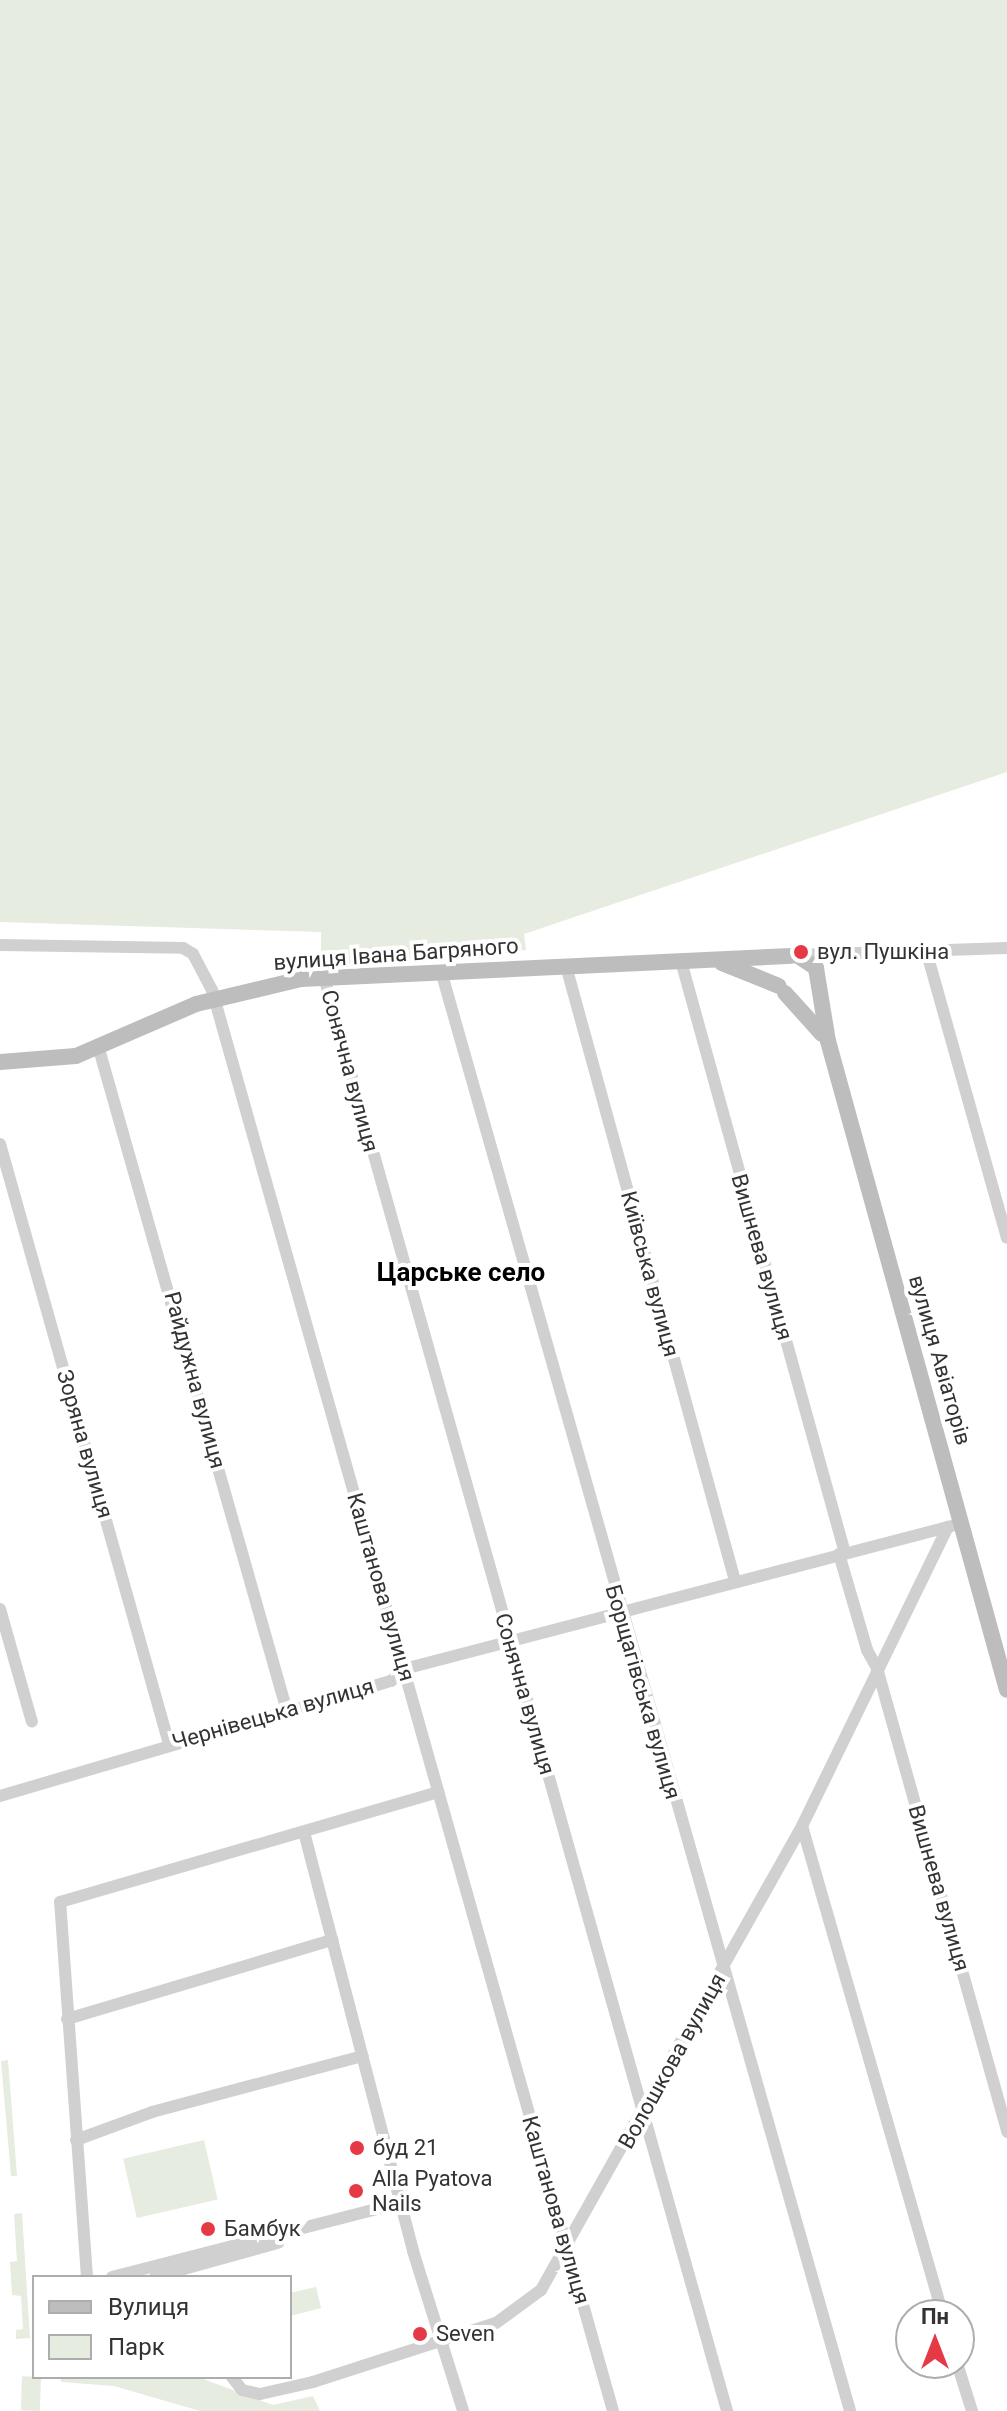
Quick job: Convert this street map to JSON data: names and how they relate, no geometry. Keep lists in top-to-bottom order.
{
  "streets": {
    "main road": ["вулиця Івана Багряного", "вулиця Авіаторів"],
    "street": [
      "Сонячна вулиця",
      "Вишнева вулиця",
      "Київська вулиця",
      "Райдужна вулиця",
      "Зоряна вулиця",
      "Каштанова вулиця",
      "Борщагівська вулиця",
      "Чернівецька вулиця",
      "Волошкова вулиця"
    ]
  },
  "crossings": [
    ["вулиця Івана Багряного", "Сонячна вулиця"],
    ["вулиця Івана Багряного", "Вишнева вулиця"],
    ["вулиця Івана Багряного", "Київська вулиця"],
    ["вулиця Івана Багряного", "вулиця Авіаторів"],
    ["вулиця Івана Багряного", "Райдужна вулиця"],
    ["вулиця Івана Багряного", "Каштанова вулиця"],
    ["вулиця Івана Багряного", "Борщагівська вулиця"],
    ["Сонячна вулиця", "Чернівецька вулиця"],
    ["Сонячна вулиця", "Волошкова вулиця"],
    ["Вишнева вулиця", "Чернівецька вулиця"],
    ["Вишнева вулиця", "Волошкова вулиця"],
    ["Київська вулиця", "Чернівецька вулиця"],
    ["вулиця Авіаторів", "Чернівецька вулиця"],
    ["вулиця Авіаторів", "Волошкова вулиця"],
    ["Райдужна вулиця", "Чернівецька вулиця"],
    ["Зоряна вулиця", "Чернівецька вулиця"],
    ["Каштанова вулиця", "Чернівецька вулиця"],
    ["Каштанова вулиця", "Волошкова вулиця"],
    ["Борщагівська вулиця", "Чернівецька вулиця"],
    ["Борщагівська вулиця", "Волошкова вулиця"],
    ["Чернівецька вулиця", "Волошкова вулиця"]
  ],
  "districts": ["Царське село"],
  "places": [
    "вул. Пушкіна",
    "буд 21",
    "Alla Pyatova Nails",
    "Бамбук",
    "Seven"
  ],
  "legend": ["Вулиця", "Парк"],
  "north": "top"
}
